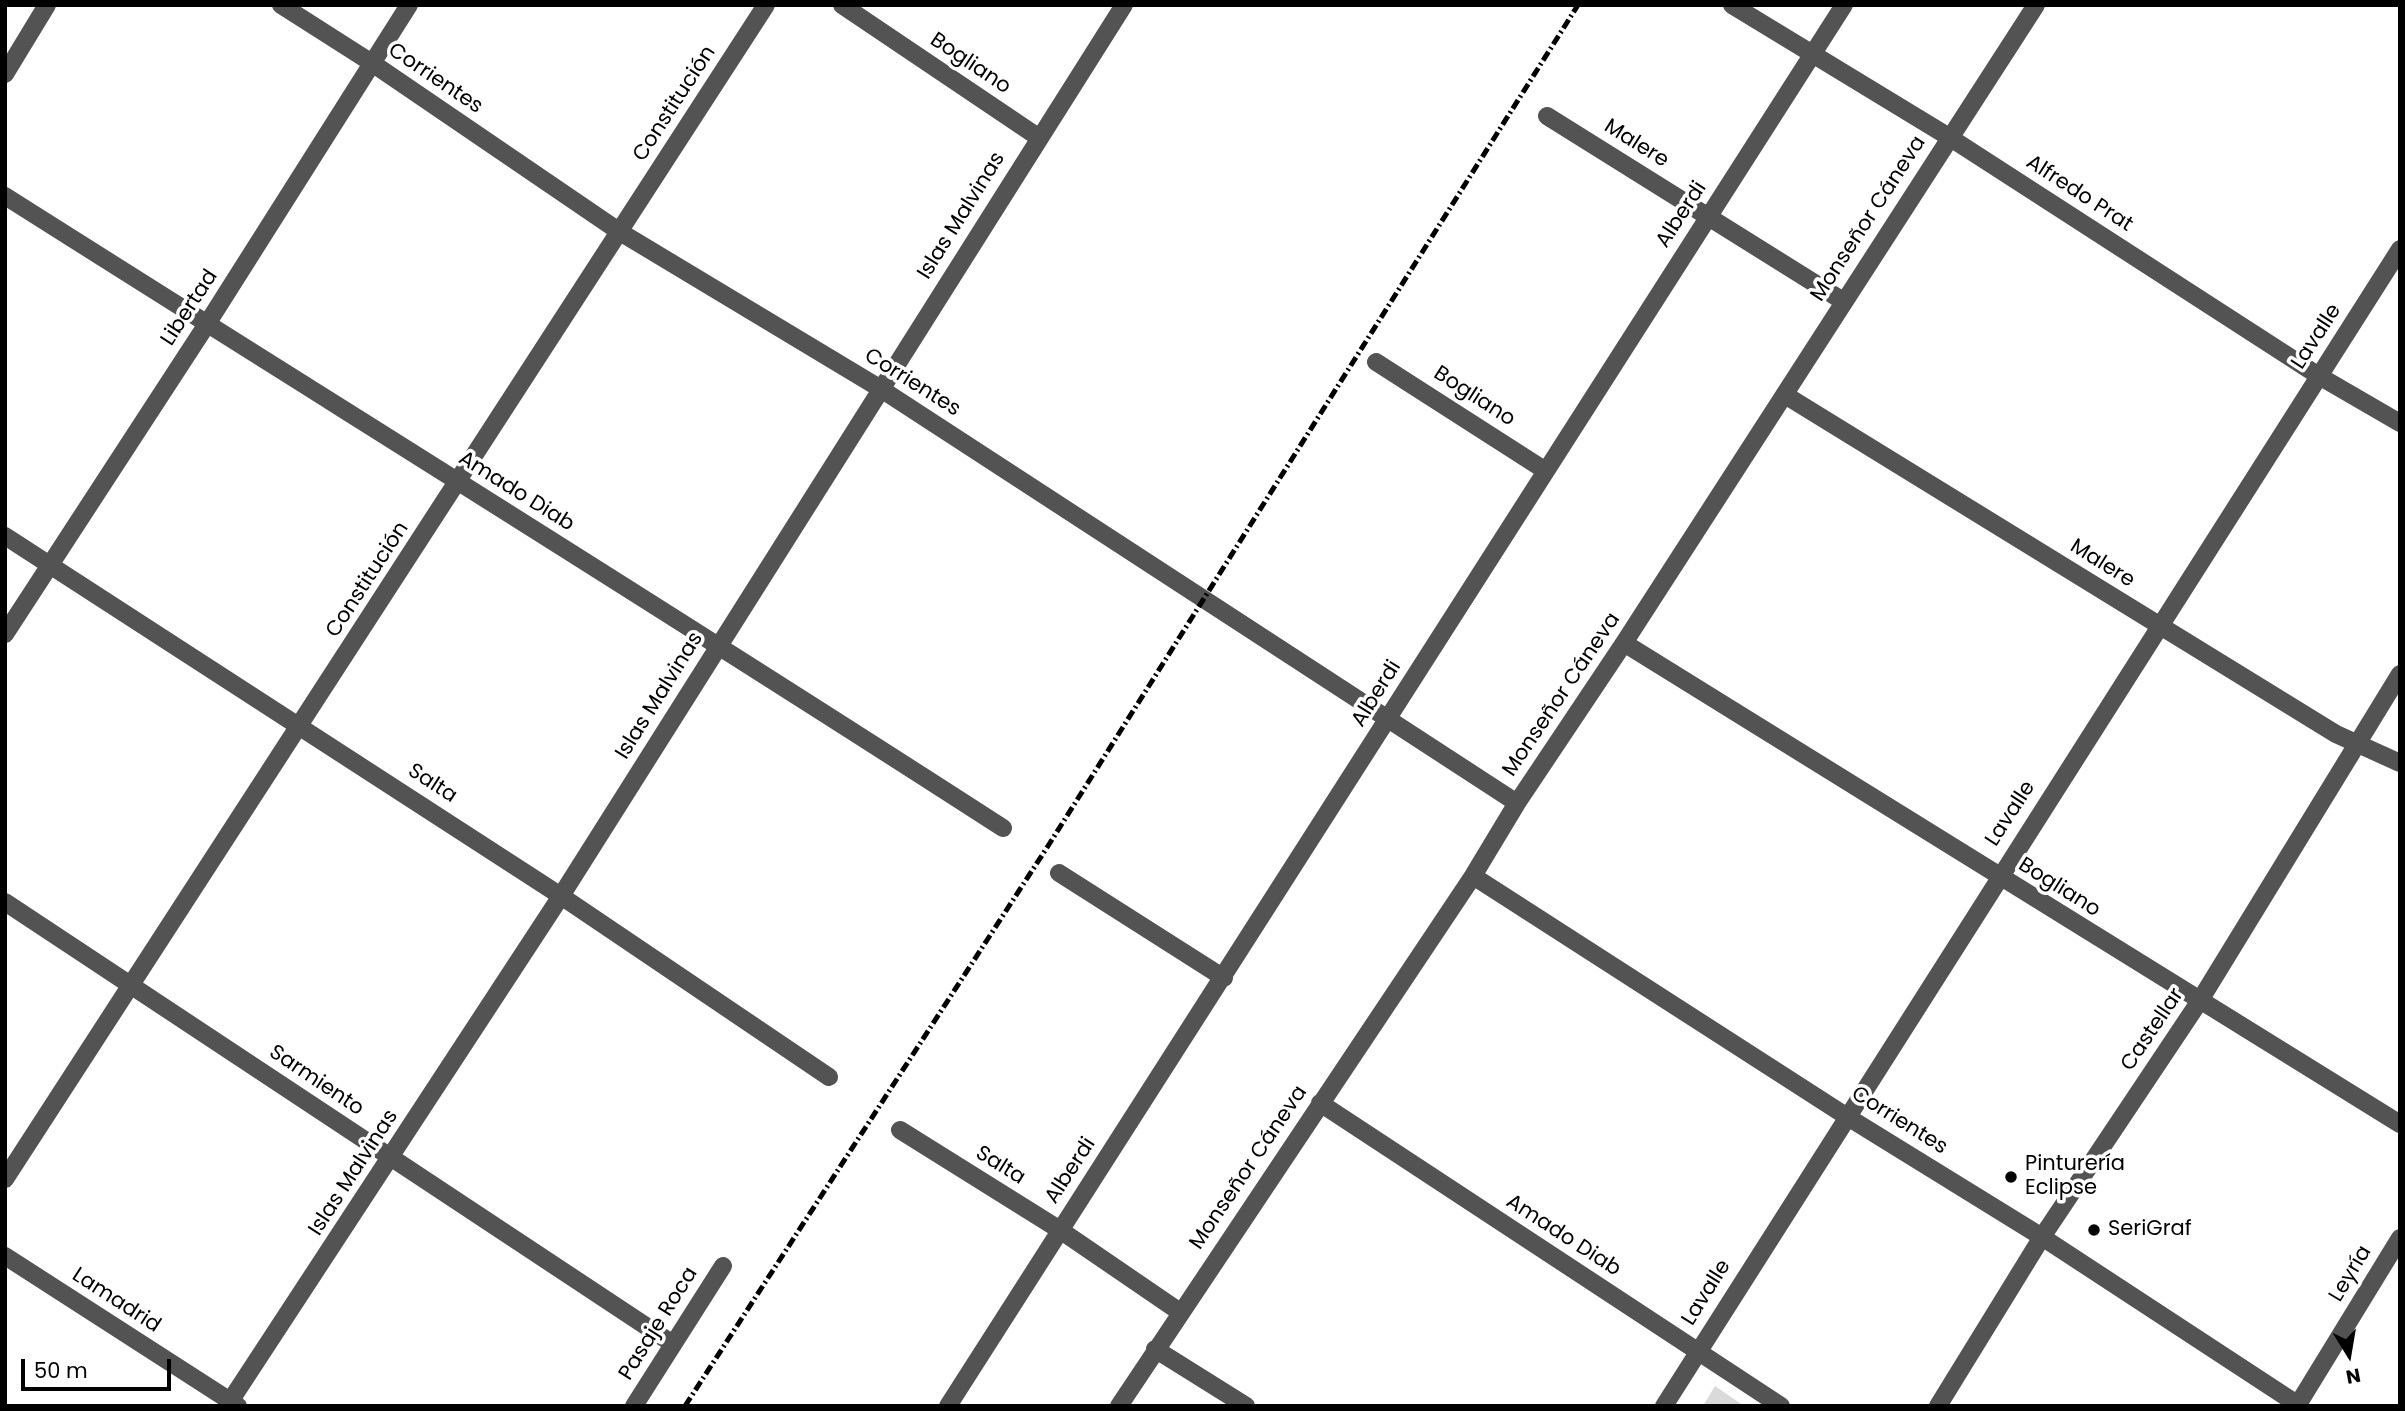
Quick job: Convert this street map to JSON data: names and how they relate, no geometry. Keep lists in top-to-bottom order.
{
  "streets": {
    "street": [
      "Bogliano",
      "Corrientes",
      "Constitución",
      "Malere",
      "Alfredo Prat",
      "Alberdi",
      "Islas Malvinas",
      "Monseñor Cáneva",
      "Libertad",
      "Lavalle",
      "Amado Diab",
      "Salta",
      "Castellar",
      "Sarmiento",
      "Leyría",
      "Lamadrid",
      "Pasaje Roca"
    ]
  },
  "crossings": [
    ["Bogliano", "Alberdi"],
    ["Bogliano", "Islas Malvinas"],
    ["Bogliano", "Monseñor Cáneva"],
    ["Bogliano", "Lavalle"],
    ["Bogliano", "Castellar"],
    ["Corrientes", "Constitución"],
    ["Corrientes", "Alberdi"],
    ["Corrientes", "Islas Malvinas"],
    ["Corrientes", "Monseñor Cáneva"],
    ["Corrientes", "Libertad"],
    ["Corrientes", "Lavalle"],
    ["Corrientes", "Castellar"],
    ["Corrientes", "Leyría"],
    ["Constitución", "Amado Diab"],
    ["Constitución", "Salta"],
    ["Constitución", "Sarmiento"],
    ["Malere", "Alberdi"],
    ["Malere", "Monseñor Cáneva"],
    ["Malere", "Lavalle"],
    ["Malere", "Castellar"],
    ["Alfredo Prat", "Alberdi"],
    ["Alfredo Prat", "Monseñor Cáneva"],
    ["Alfredo Prat", "Lavalle"],
    ["Alberdi", "Salta"],
    ["Islas Malvinas", "Amado Diab"],
    ["Islas Malvinas", "Salta"],
    ["Islas Malvinas", "Sarmiento"],
    ["Islas Malvinas", "Lamadrid"],
    ["Monseñor Cáneva", "Amado Diab"],
    ["Monseñor Cáneva", "Salta"],
    ["Libertad", "Amado Diab"],
    ["Libertad", "Salta"],
    ["Lavalle", "Amado Diab"],
    ["Sarmiento", "Pasaje Roca"]
  ],
  "places": ["Pinturería Eclipse", "SeriGraf"],
  "scale_bar": "50 m",
  "north": "bottom"
}
